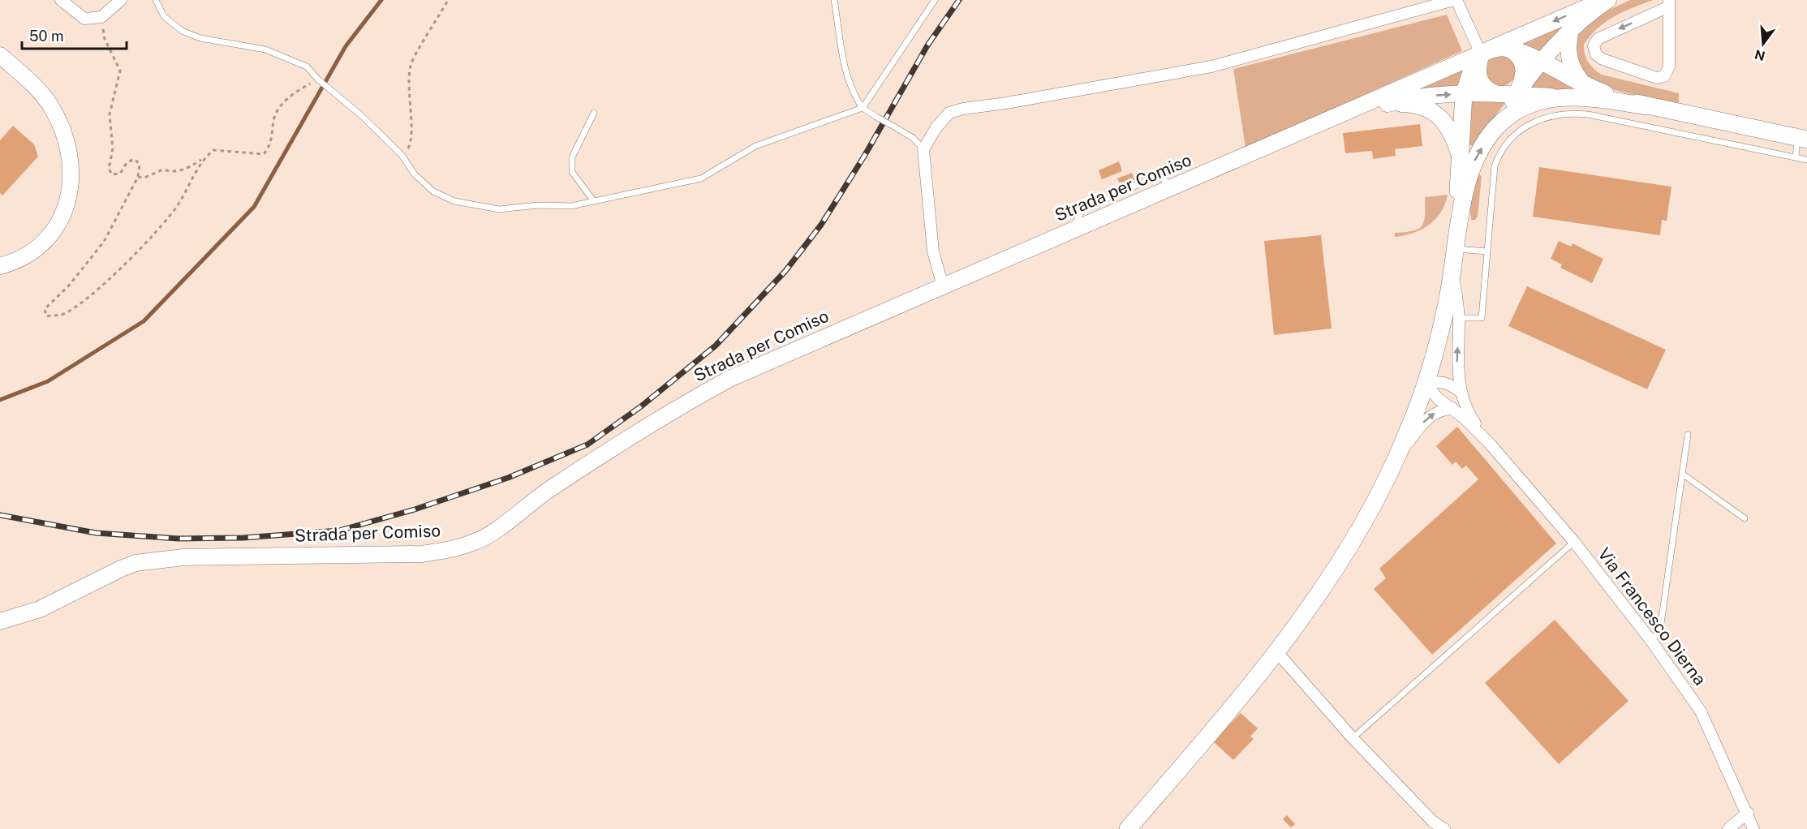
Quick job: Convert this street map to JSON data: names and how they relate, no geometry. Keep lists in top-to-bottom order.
{
  "streets": {
    "main road": ["Strada per Comiso"],
    "street": ["Via Francesco Dierna"]
  },
  "scale_bar": "50 m",
  "north": "bottom"
}
